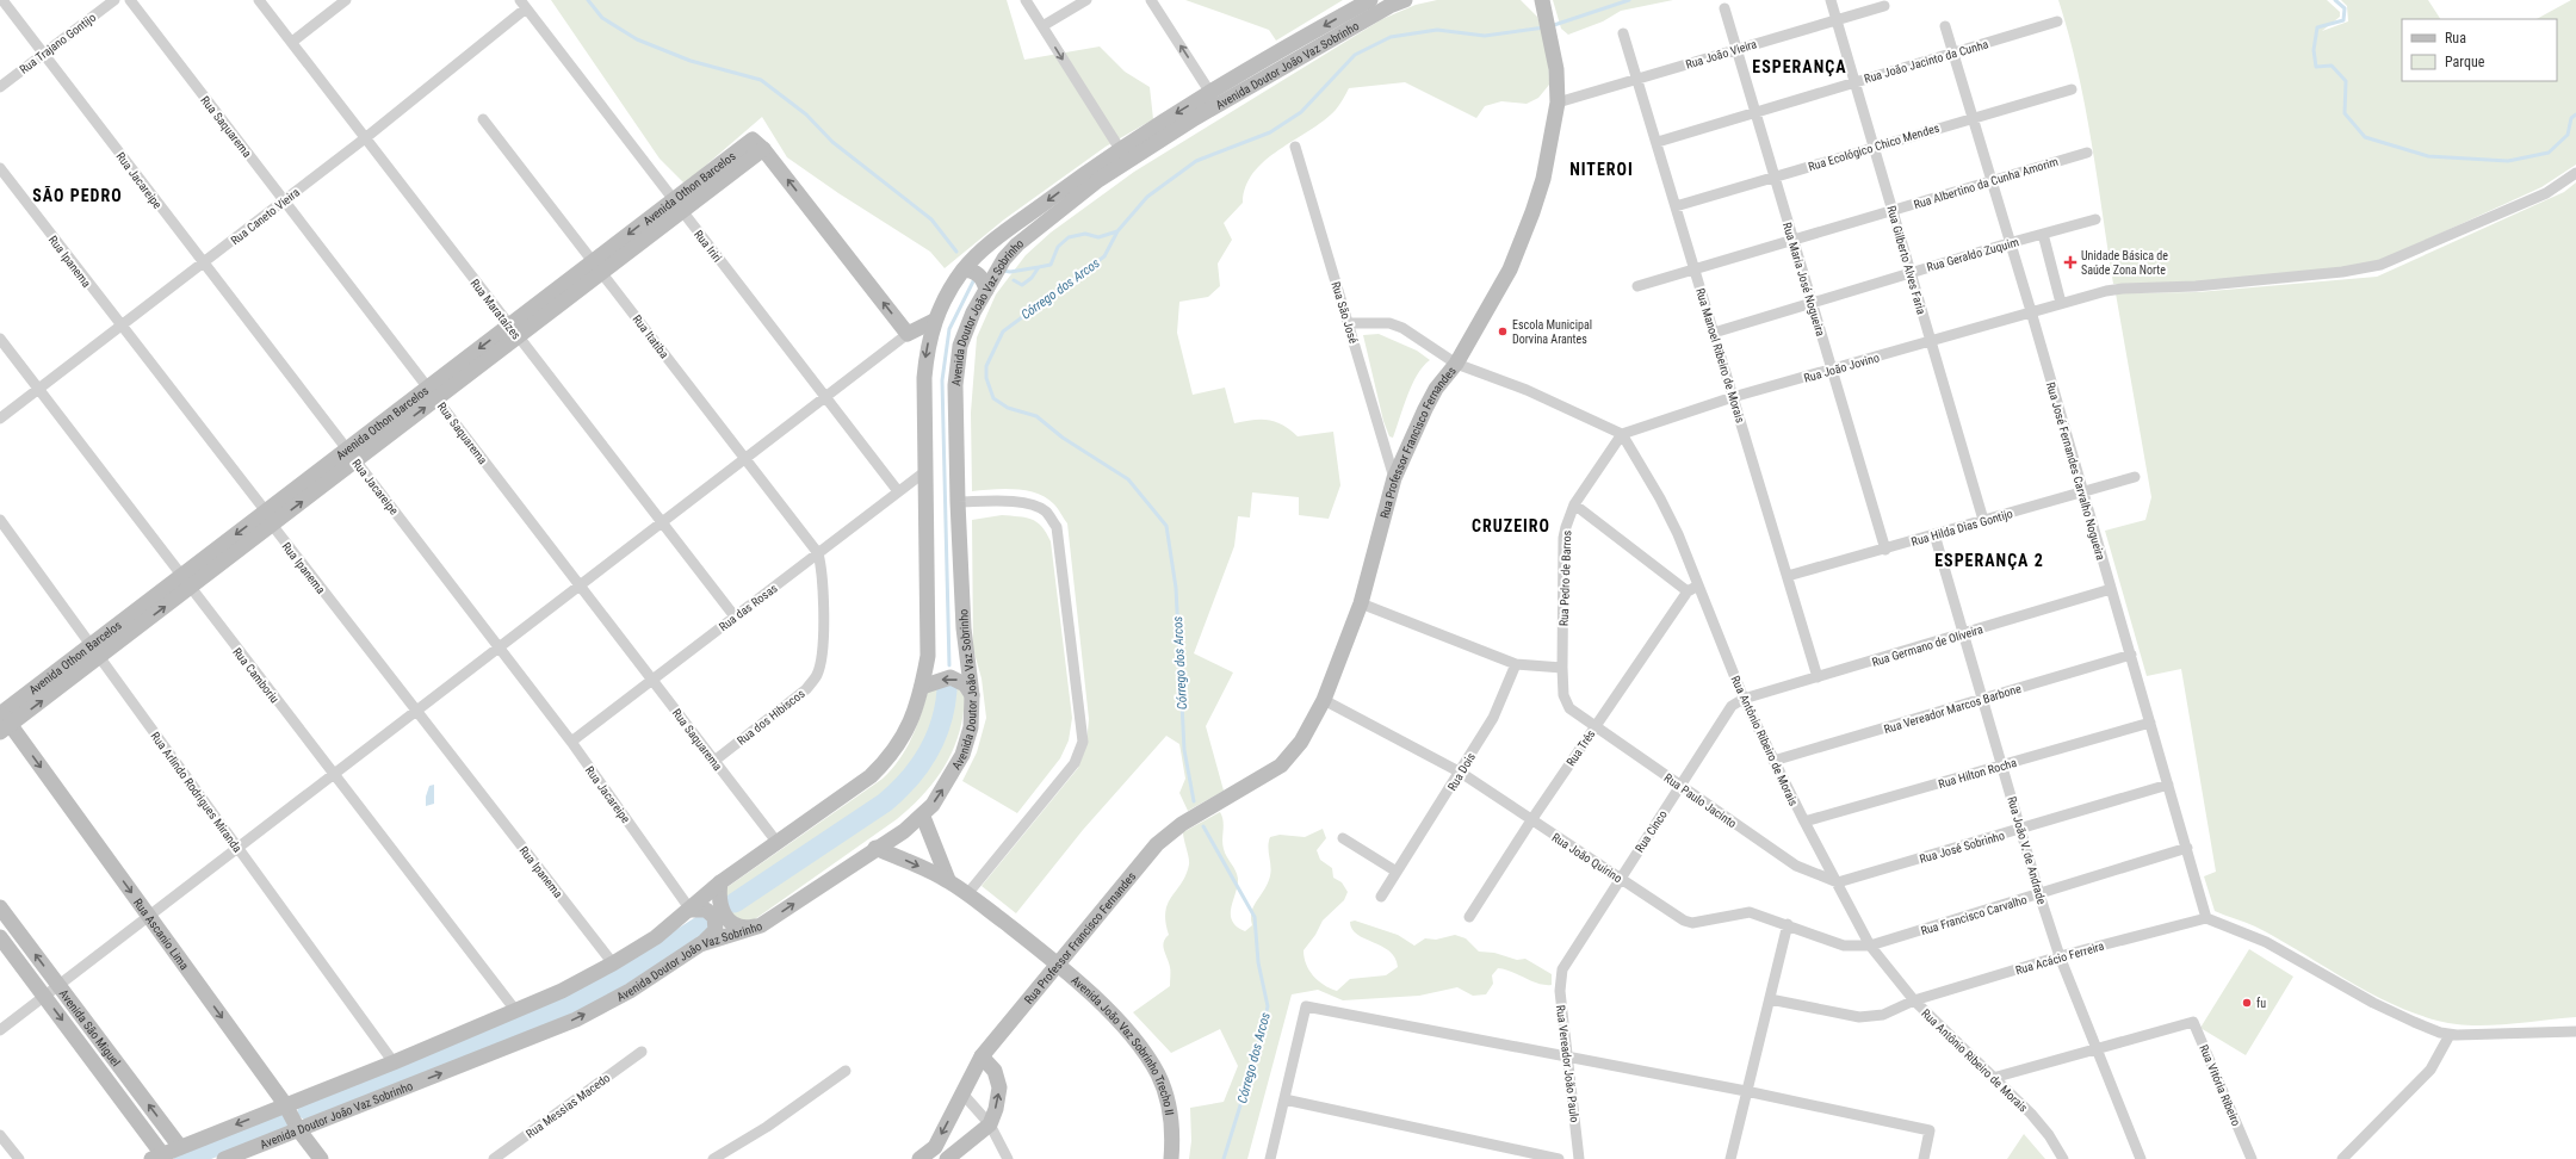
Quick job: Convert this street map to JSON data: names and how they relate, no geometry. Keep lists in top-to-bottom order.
{
  "streets": {
    "street": [
      "Rua Trajano Gontijo",
      "Rua João Vieira",
      "Rua João Jacinto da Cunha",
      "Avenida Doutor João Vaz Sobrinho",
      "Rua Saquarema",
      "Rua Ecológico Chico Mendes",
      "Rua Jacareipe",
      "Rua Albertino da Cunha Amorim",
      "Avenida Othon Barcelos",
      "Rua Caneto Vieira",
      "Rua Iriri",
      "Rua Geraldo Zuquim",
      "Rua Gilberto Alves Faria",
      "Rua Ipanema",
      "Rua Maria José Nogueira",
      "Rua Marataízes",
      "Rua São José",
      "Rua Itatiba",
      "Rua Manoel Ribeiro de Morais",
      "Rua João Jovino",
      "Rua Professor Francisco Fernandes",
      "Rua José Fernandes Carvalho Nogueira",
      "Rua Hilda Dias Gontijo",
      "Rua Pedro de Barros",
      "Rua das Rosas",
      "Rua Germano de Oliveira",
      "Rua Camboriu",
      "Rua Vereador Marcos Barbone",
      "Rua dos Hibiscos",
      "Rua Antônio Ribeiro de Morais",
      "Rua Três",
      "Rua Dois",
      "Rua Hilton Rocha",
      "Rua Arlindo Rodrigues Miranda",
      "Rua Paulo Jacinto",
      "Rua Cinco",
      "Rua José Sobrinho",
      "Rua João V. de Andrade",
      "Rua João Quirino",
      "Rua Francisco Carvalho",
      "Rua Ascanio Lima",
      "Rua Acácio Ferreira",
      "Avenida São Miguel",
      "Avenida João Vaz Sobrinho Trecho II",
      "Rua Vereador João Paulo",
      "Rua Vitória Ribeiro",
      "Rua Messias Macedo"
    ]
  },
  "crossings": [
    ["Rua Trajano Gontijo", "Rua Jacareipe"],
    ["Rua João Vieira", "Rua Gilberto Alves Faria"],
    ["Rua João Vieira", "Rua Maria José Nogueira"],
    ["Rua João Vieira", "Rua Manoel Ribeiro de Morais"],
    ["Rua João Vieira", "Rua Professor Francisco Fernandes"],
    ["Rua João Jacinto da Cunha", "Rua Gilberto Alves Faria"],
    ["Rua João Jacinto da Cunha", "Rua Maria José Nogueira"],
    ["Rua João Jacinto da Cunha", "Rua Manoel Ribeiro de Morais"],
    ["Rua João Jacinto da Cunha", "Rua José Fernandes Carvalho Nogueira"],
    ["Avenida Doutor João Vaz Sobrinho", "Rua Saquarema"],
    ["Avenida Doutor João Vaz Sobrinho", "Rua Jacareipe"],
    ["Avenida Doutor João Vaz Sobrinho", "Rua Ipanema"],
    ["Avenida Doutor João Vaz Sobrinho", "Rua das Rosas"],
    ["Avenida Doutor João Vaz Sobrinho", "Rua Camboriu"],
    ["Avenida Doutor João Vaz Sobrinho", "Rua Arlindo Rodrigues Miranda"],
    ["Avenida Doutor João Vaz Sobrinho", "Rua Ascanio Lima"],
    ["Avenida Doutor João Vaz Sobrinho", "Avenida São Miguel"],
    ["Avenida Doutor João Vaz Sobrinho", "Avenida João Vaz Sobrinho Trecho II"],
    ["Rua Saquarema", "Avenida Othon Barcelos"],
    ["Rua Saquarema", "Rua Caneto Vieira"],
    ["Rua Saquarema", "Rua das Rosas"],
    ["Rua Saquarema", "Rua dos Hibiscos"],
    ["Rua Ecológico Chico Mendes", "Rua Gilberto Alves Faria"],
    ["Rua Ecológico Chico Mendes", "Rua Maria José Nogueira"],
    ["Rua Ecológico Chico Mendes", "Rua Manoel Ribeiro de Morais"],
    ["Rua Ecológico Chico Mendes", "Rua José Fernandes Carvalho Nogueira"],
    ["Rua Jacareipe", "Avenida Othon Barcelos"],
    ["Rua Jacareipe", "Rua Caneto Vieira"],
    ["Rua Jacareipe", "Rua das Rosas"],
    ["Rua Albertino da Cunha Amorim", "Rua Gilberto Alves Faria"],
    ["Rua Albertino da Cunha Amorim", "Rua Maria José Nogueira"],
    ["Rua Albertino da Cunha Amorim", "Rua Manoel Ribeiro de Morais"],
    ["Rua Albertino da Cunha Amorim", "Rua José Fernandes Carvalho Nogueira"],
    ["Avenida Othon Barcelos", "Rua Iriri"],
    ["Avenida Othon Barcelos", "Rua Ipanema"],
    ["Avenida Othon Barcelos", "Rua Marataízes"],
    ["Avenida Othon Barcelos", "Rua Itatiba"],
    ["Avenida Othon Barcelos", "Rua Camboriu"],
    ["Avenida Othon Barcelos", "Rua Arlindo Rodrigues Miranda"],
    ["Avenida Othon Barcelos", "Rua Ascanio Lima"],
    ["Rua Caneto Vieira", "Rua Iriri"],
    ["Rua Caneto Vieira", "Rua Ipanema"],
    ["Rua Caneto Vieira", "Rua Marataízes"],
    ["Rua Caneto Vieira", "Rua Camboriu"],
    ["Rua Iriri", "Rua das Rosas"],
    ["Rua Geraldo Zuquim", "Rua Gilberto Alves Faria"],
    ["Rua Geraldo Zuquim", "Rua Maria José Nogueira"],
    ["Rua Geraldo Zuquim", "Rua Manoel Ribeiro de Morais"],
    ["Rua Geraldo Zuquim", "Rua José Fernandes Carvalho Nogueira"],
    ["Rua Gilberto Alves Faria", "Rua João Jovino"],
    ["Rua Gilberto Alves Faria", "Rua Hilda Dias Gontijo"],
    ["Rua Maria José Nogueira", "Rua João Jovino"],
    ["Rua Maria José Nogueira", "Rua Hilda Dias Gontijo"],
    ["Rua Marataízes", "Rua das Rosas"],
    ["Rua São José", "Rua Professor Francisco Fernandes"],
    ["Rua Itatiba", "Rua das Rosas"],
    ["Rua Itatiba", "Rua dos Hibiscos"],
    ["Rua Manoel Ribeiro de Morais", "Rua João Jovino"],
    ["Rua Manoel Ribeiro de Morais", "Rua Hilda Dias Gontijo"],
    ["Rua Manoel Ribeiro de Morais", "Rua Germano de Oliveira"],
    ["Rua João Jovino", "Rua José Fernandes Carvalho Nogueira"],
    ["Rua João Jovino", "Rua Pedro de Barros"],
    ["Rua João Jovino", "Rua Antônio Ribeiro de Morais"],
    ["Rua Professor Francisco Fernandes", "Rua João Quirino"],
    ["Rua Professor Francisco Fernandes", "Avenida João Vaz Sobrinho Trecho II"],
    ["Rua José Fernandes Carvalho Nogueira", "Rua Hilda Dias Gontijo"],
    ["Rua José Fernandes Carvalho Nogueira", "Rua Germano de Oliveira"],
    ["Rua José Fernandes Carvalho Nogueira", "Rua Vereador Marcos Barbone"],
    ["Rua José Fernandes Carvalho Nogueira", "Rua Hilton Rocha"],
    ["Rua José Fernandes Carvalho Nogueira", "Rua José Sobrinho"],
    ["Rua José Fernandes Carvalho Nogueira", "Rua Francisco Carvalho"],
    ["Rua José Fernandes Carvalho Nogueira", "Rua Acácio Ferreira"],
    ["Rua Hilda Dias Gontijo", "Rua João V. de Andrade"],
    ["Rua Pedro de Barros", "Rua Antônio Ribeiro de Morais"],
    ["Rua Pedro de Barros", "Rua Paulo Jacinto"],
    ["Rua das Rosas", "Rua dos Hibiscos"],
    ["Rua Germano de Oliveira", "Rua Antônio Ribeiro de Morais"],
    ["Rua Germano de Oliveira", "Rua Cinco"],
    ["Rua Germano de Oliveira", "Rua João V. de Andrade"],
    ["Rua Vereador Marcos Barbone", "Rua Antônio Ribeiro de Morais"],
    ["Rua Vereador Marcos Barbone", "Rua João V. de Andrade"],
    ["Rua Antônio Ribeiro de Morais", "Rua Três"],
    ["Rua Antônio Ribeiro de Morais", "Rua Hilton Rocha"],
    ["Rua Antônio Ribeiro de Morais", "Rua Paulo Jacinto"],
    ["Rua Antônio Ribeiro de Morais", "Rua Cinco"],
    ["Rua Antônio Ribeiro de Morais", "Rua José Sobrinho"],
    ["Rua Antônio Ribeiro de Morais", "Rua João Quirino"],
    ["Rua Antônio Ribeiro de Morais", "Rua Francisco Carvalho"],
    ["Rua Antônio Ribeiro de Morais", "Rua Acácio Ferreira"],
    ["Rua Três", "Rua Paulo Jacinto"],
    ["Rua Três", "Rua João Quirino"],
    ["Rua Dois", "Rua João Quirino"],
    ["Rua Hilton Rocha", "Rua João V. de Andrade"],
    ["Rua Paulo Jacinto", "Rua Cinco"],
    ["Rua Paulo Jacinto", "Rua José Sobrinho"],
    ["Rua Cinco", "Rua João Quirino"],
    ["Rua Cinco", "Rua Vereador João Paulo"],
    ["Rua José Sobrinho", "Rua João V. de Andrade"],
    ["Rua João V. de Andrade", "Rua Francisco Carvalho"],
    ["Rua João V. de Andrade", "Rua Acácio Ferreira"],
    ["Rua João V. de Andrade", "Rua Vitória Ribeiro"],
    ["Rua João Quirino", "Rua Francisco Carvalho"]
  ],
  "one_way": ["Rua Ascanio Lima"],
  "districts": [
    "ESPERANÇA",
    "NITEROI",
    "SÃO PEDRO",
    "CRUZEIRO",
    "ESPERANÇA 2"
  ],
  "water": ["Córrego dos Arcos"],
  "places": {
    "health": ["Unidade Básica de Saúde Zona Norte"],
    "other": ["Escola Municipal Dorvina Arantes", "fu"]
  },
  "legend": ["Rua", "Parque"]
}
